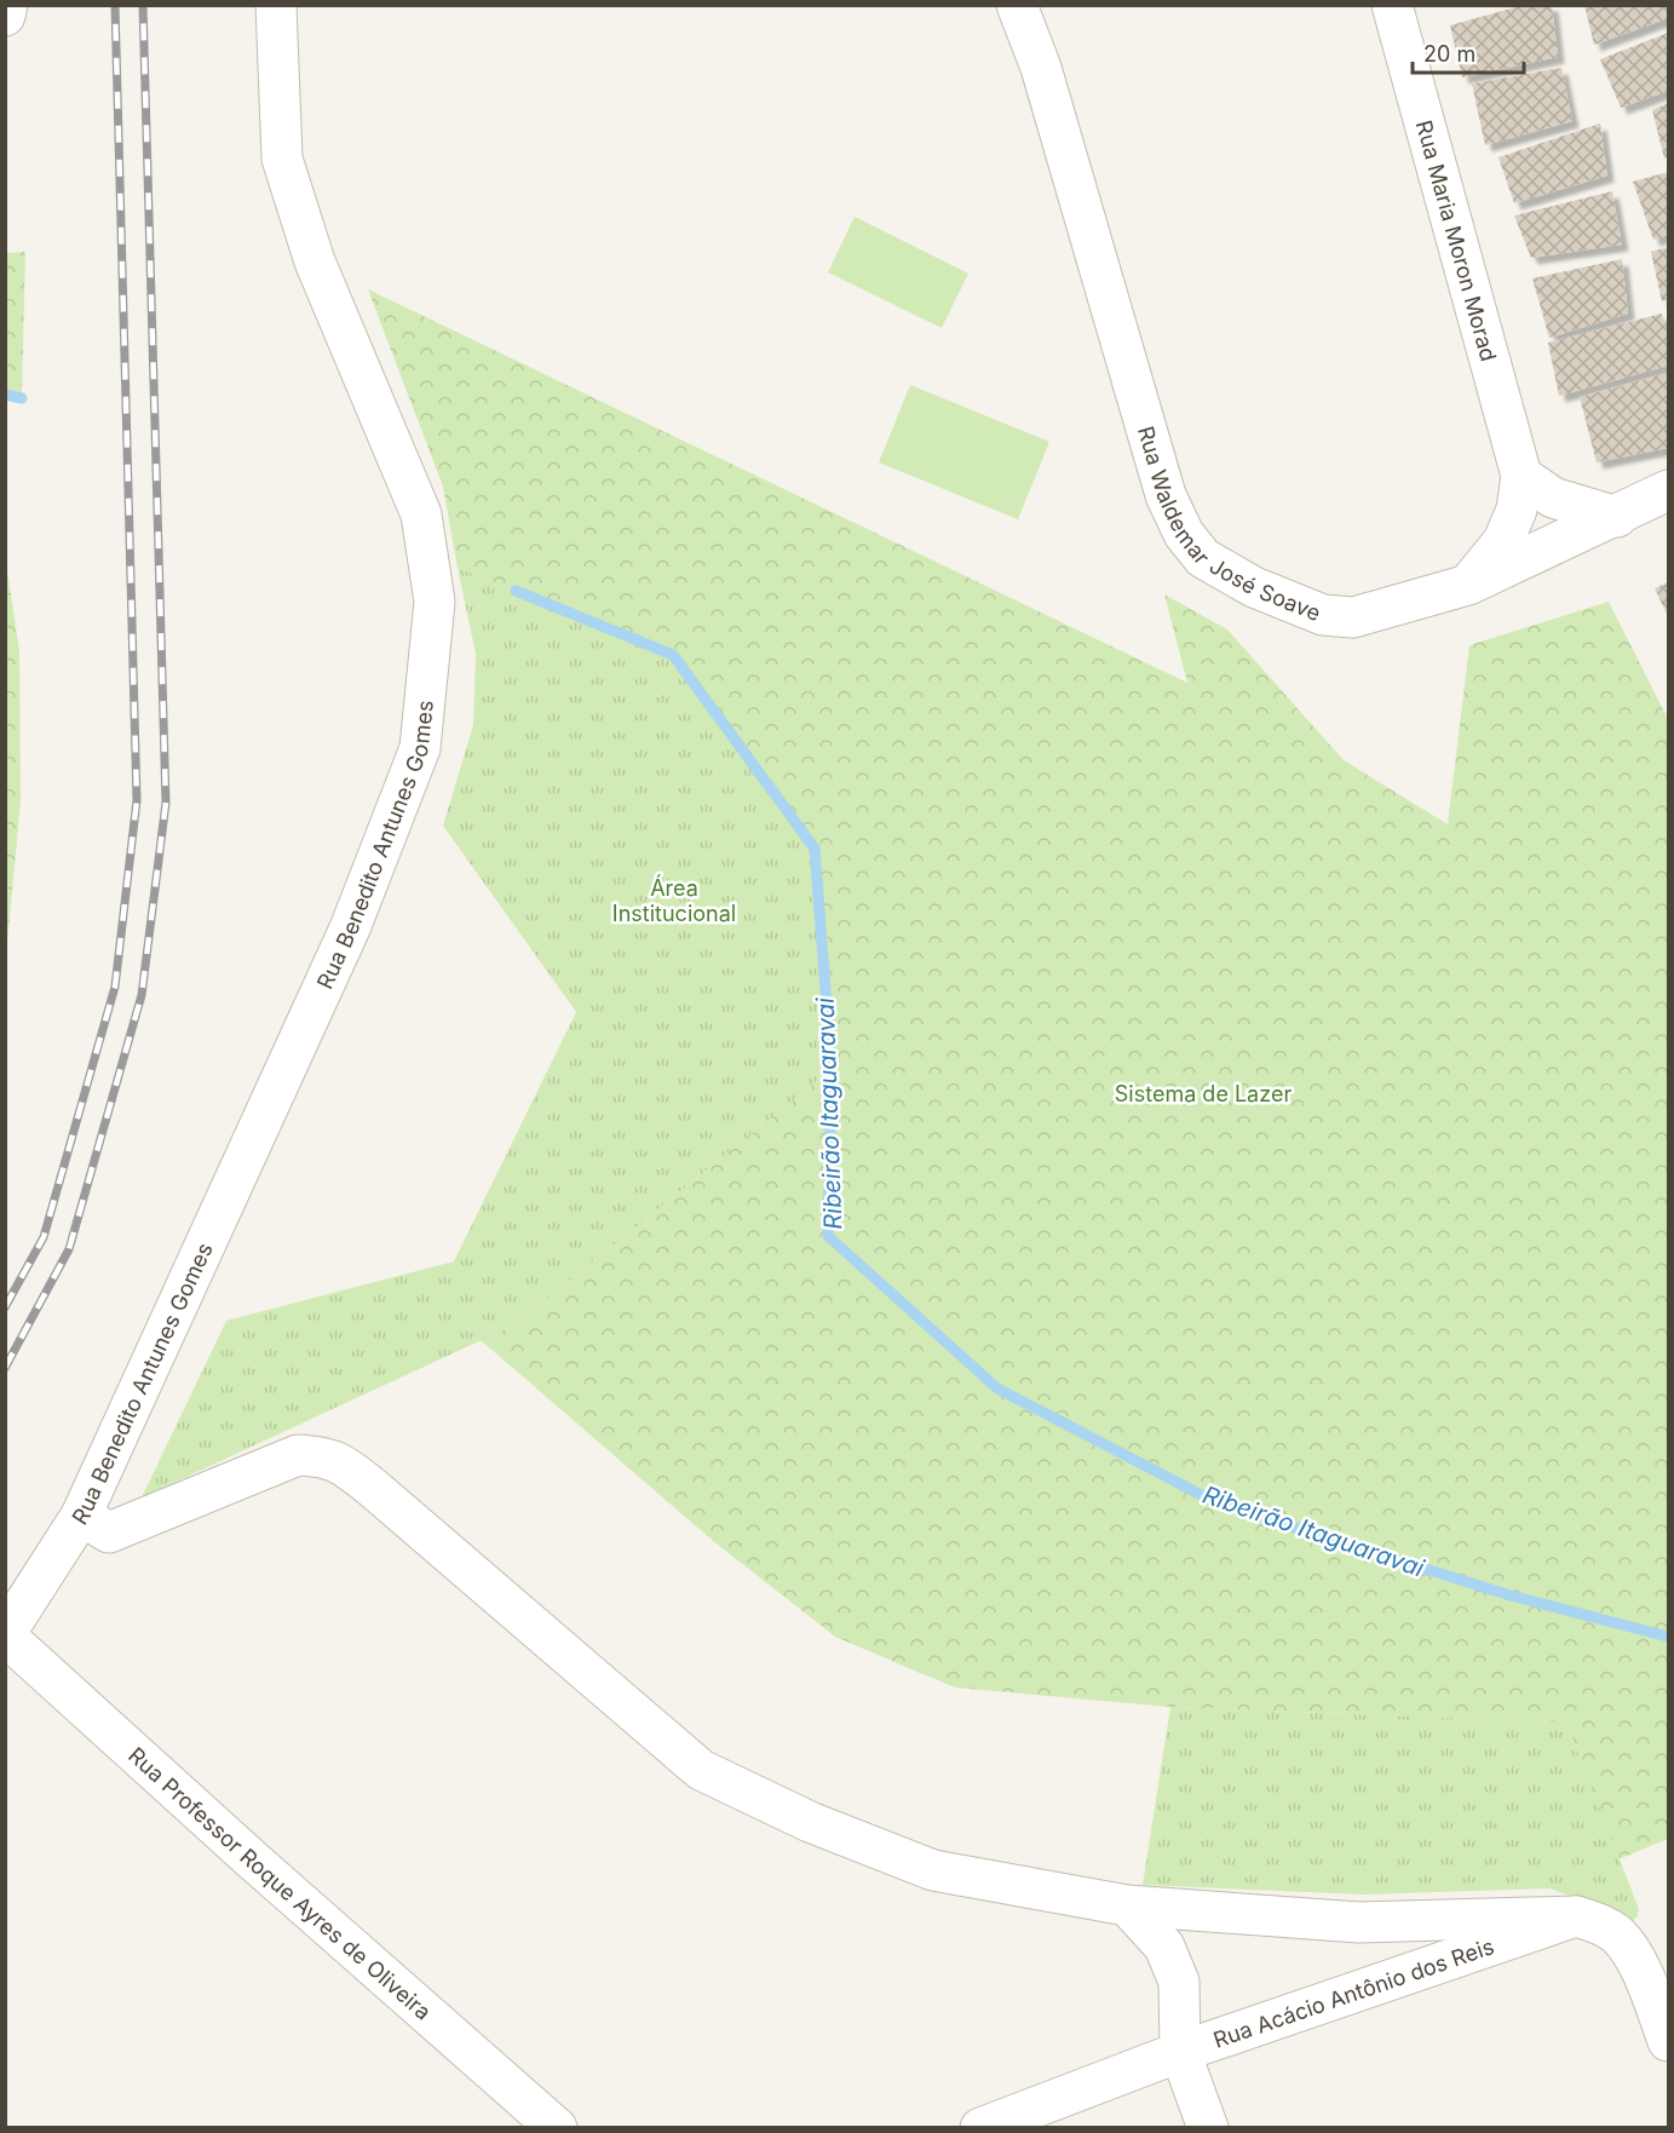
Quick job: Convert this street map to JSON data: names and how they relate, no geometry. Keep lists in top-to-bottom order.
{
  "streets": {
    "street": [
      "Rua Maria Moron Morad",
      "Rua Waldemar José Soave",
      "Rua Benedito Antunes Gomes",
      "Rua Professor Roque Ayres de Oliveira",
      "Rua Acácio Antônio dos Reis"
    ]
  },
  "crossings": [
    ["Rua Maria Moron Morad", "Rua Waldemar José Soave"],
    ["Rua Benedito Antunes Gomes", "Rua Professor Roque Ayres de Oliveira"]
  ],
  "water": ["Ribeirão Itaguaravai"],
  "parks": ["Área Institucional", "Sistema de Lazer"],
  "scale_bar": "20 m"
}
